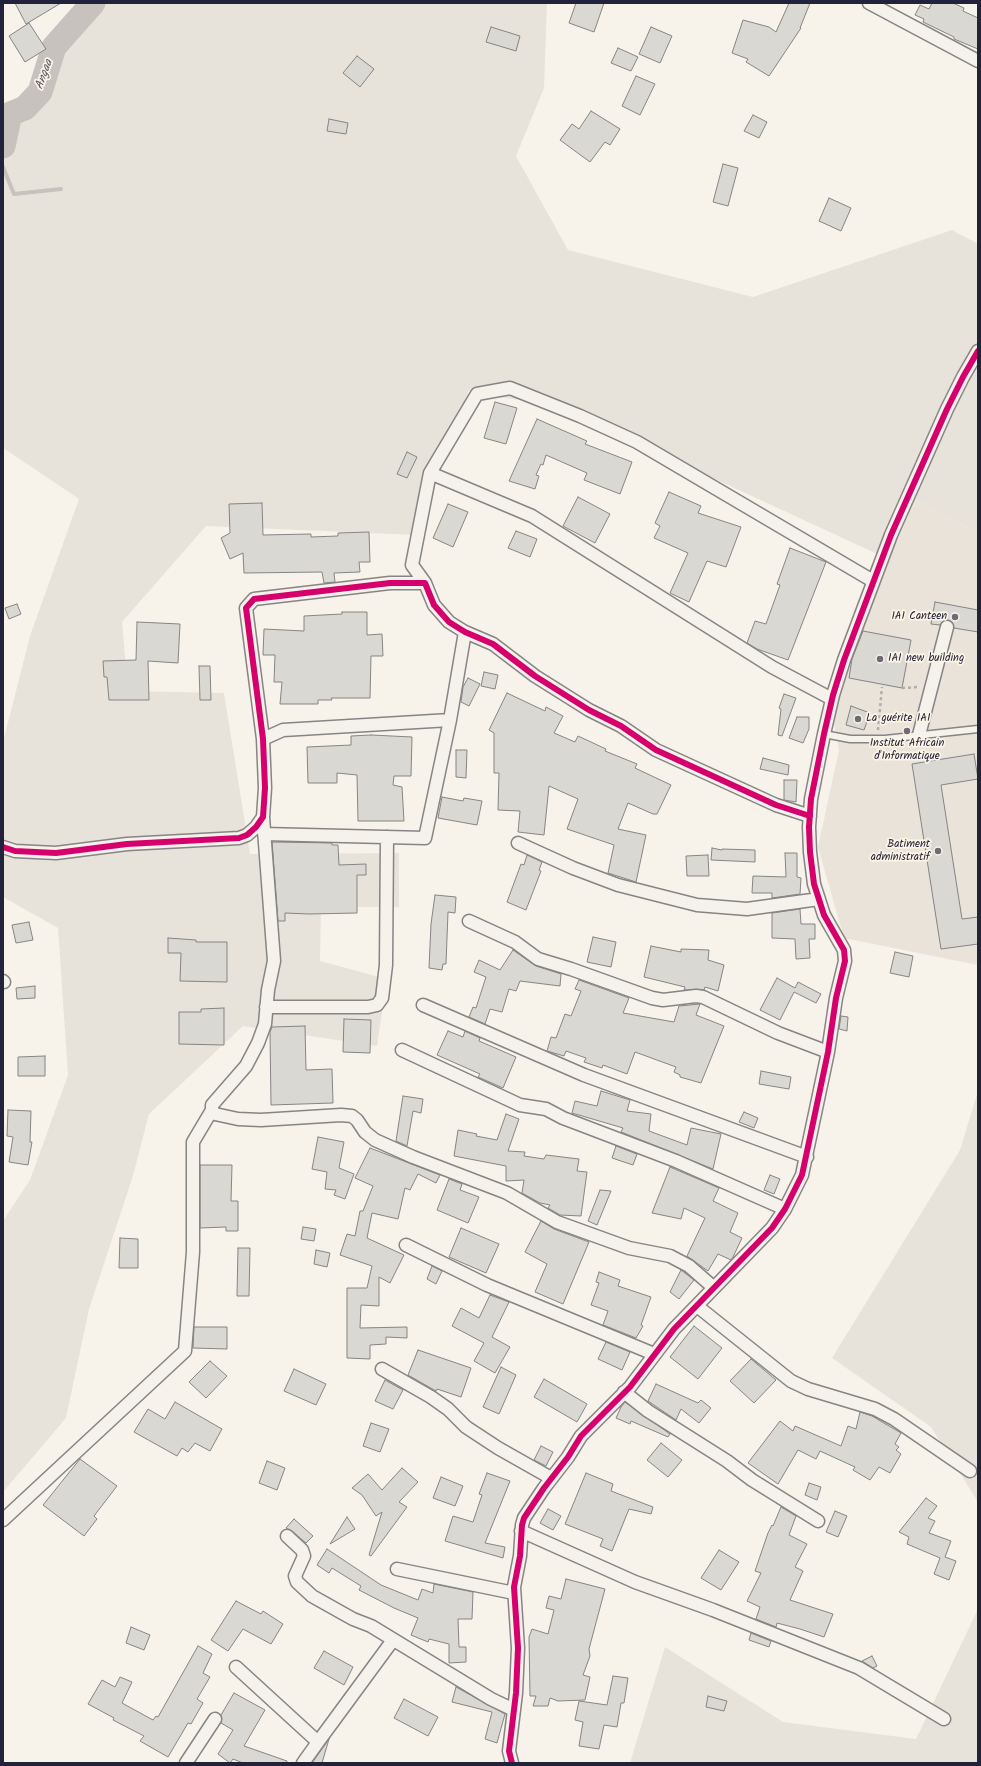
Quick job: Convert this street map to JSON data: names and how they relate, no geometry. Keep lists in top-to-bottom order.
{
  "water": ["Angaa"],
  "places": [
    "IAI Canteen",
    "IAI new building",
    "La guérite IAI",
    "Institut Africain d'Informatique",
    "Batiment administratif"
  ]
}
